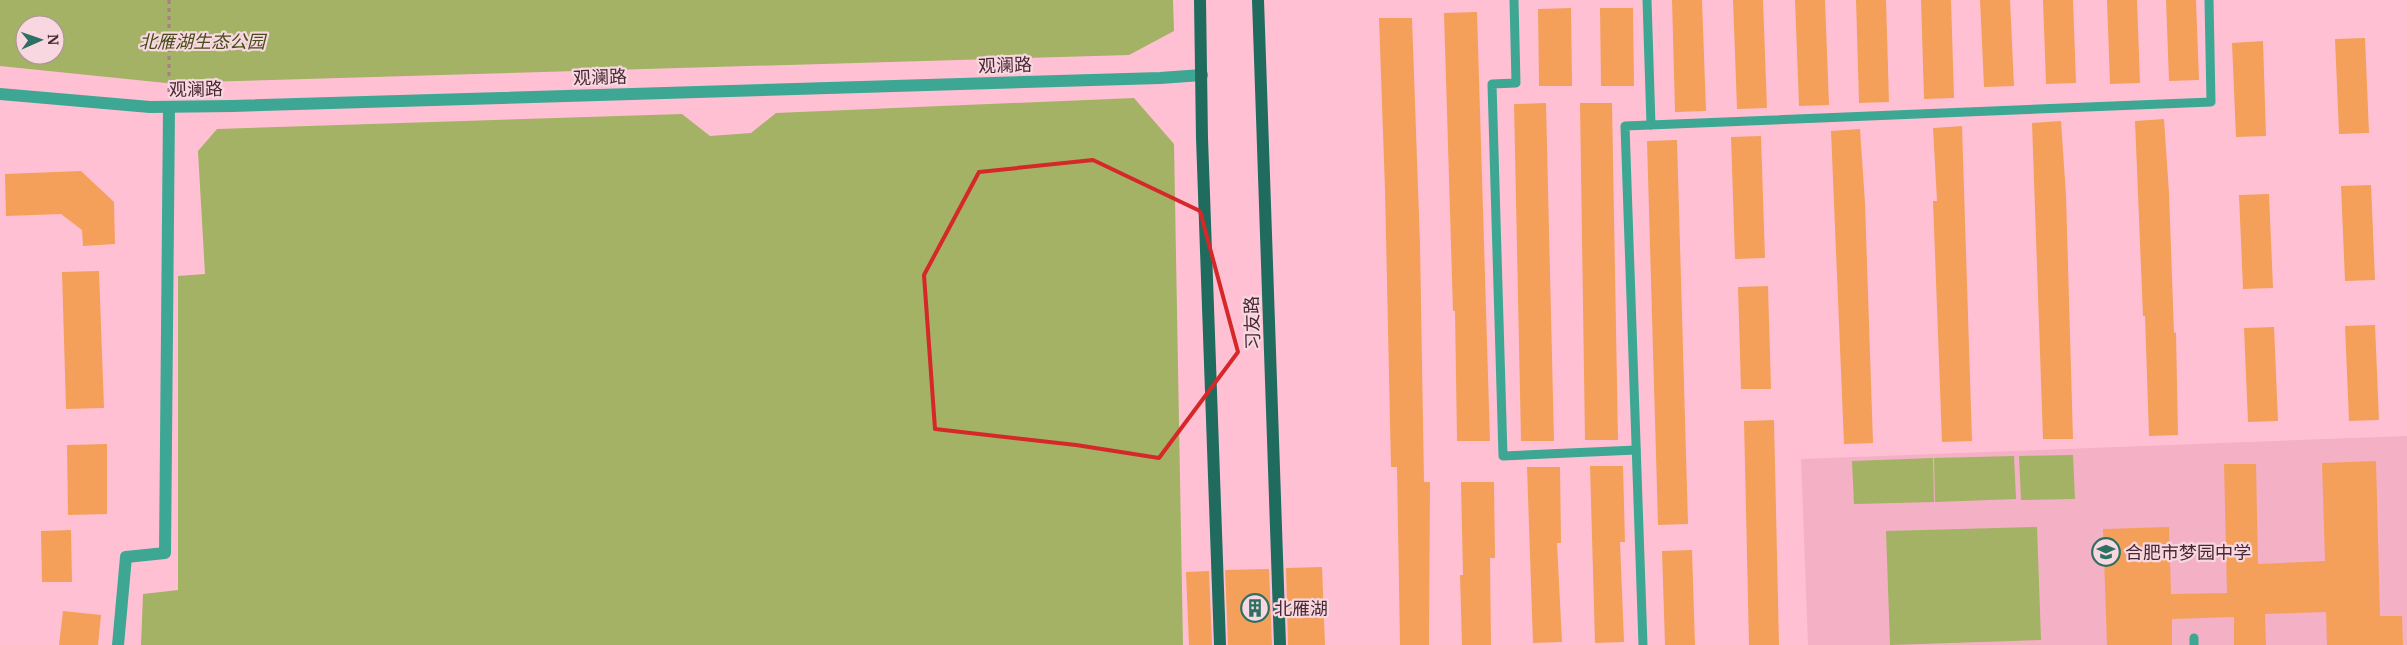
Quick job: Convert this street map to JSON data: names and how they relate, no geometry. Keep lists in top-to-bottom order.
{
  "streets": {
    "main road": ["习友路"],
    "street": ["观澜路"]
  },
  "parks": ["北雁湖生态公园"],
  "places": {
    "school or university": ["合肥市梦园中学"],
    "building": ["北雁湖"]
  },
  "north": "right"
}
